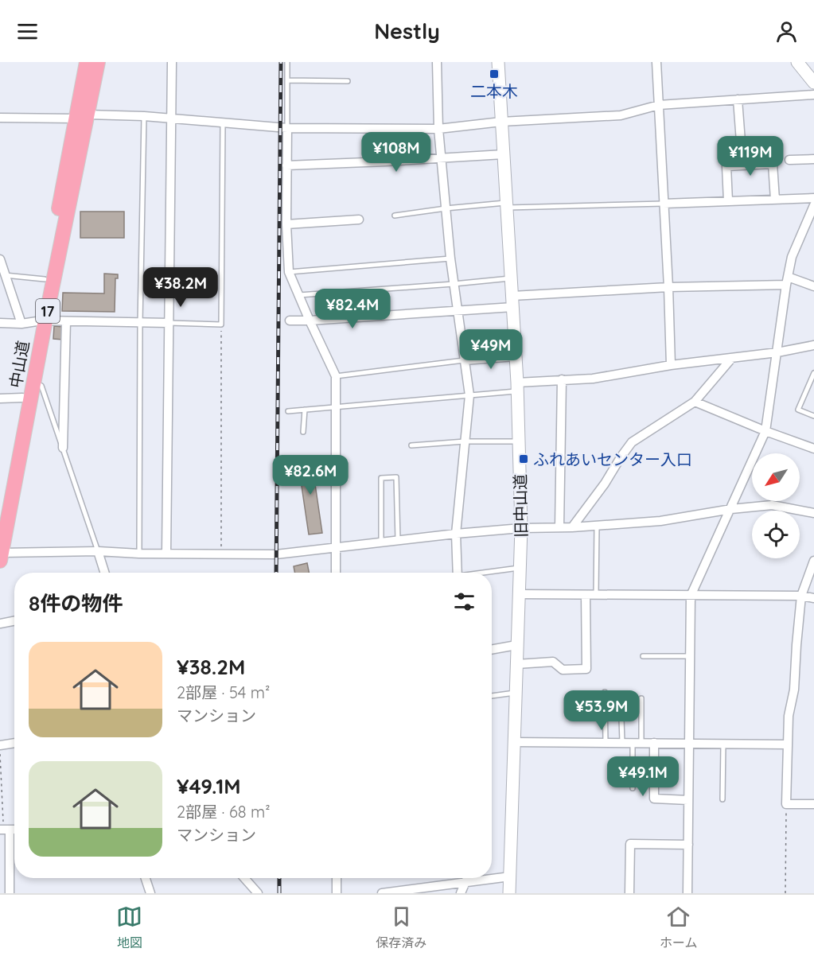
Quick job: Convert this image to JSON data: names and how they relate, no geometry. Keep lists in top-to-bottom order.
{
  "streets": {
    "highway": ["17", "中山道"],
    "main road": ["旧中山道"]
  },
  "places": {
    "transit": ["二本木", "ふれあいセンター入口"]
  },
  "north": "bottom left",
  "page": {
    "header": "Nestly",
    "price": [
      "¥108M",
      "¥119M",
      "¥38.2M",
      "¥82.4M",
      "¥49M",
      "¥82.6M",
      "¥53.9M",
      "¥49.1M"
    ],
    "heading": "8件の物件",
    "list": [
      {
        "name": "¥38.2M",
        "note": "2部屋 · 54 m² · マンション"
      },
      {
        "name": "¥49.1M",
        "note": "2部屋 · 68 m² · マンション"
      }
    ],
    "tabs": ["地図", "保存済み", "ホーム"]
  }
}
